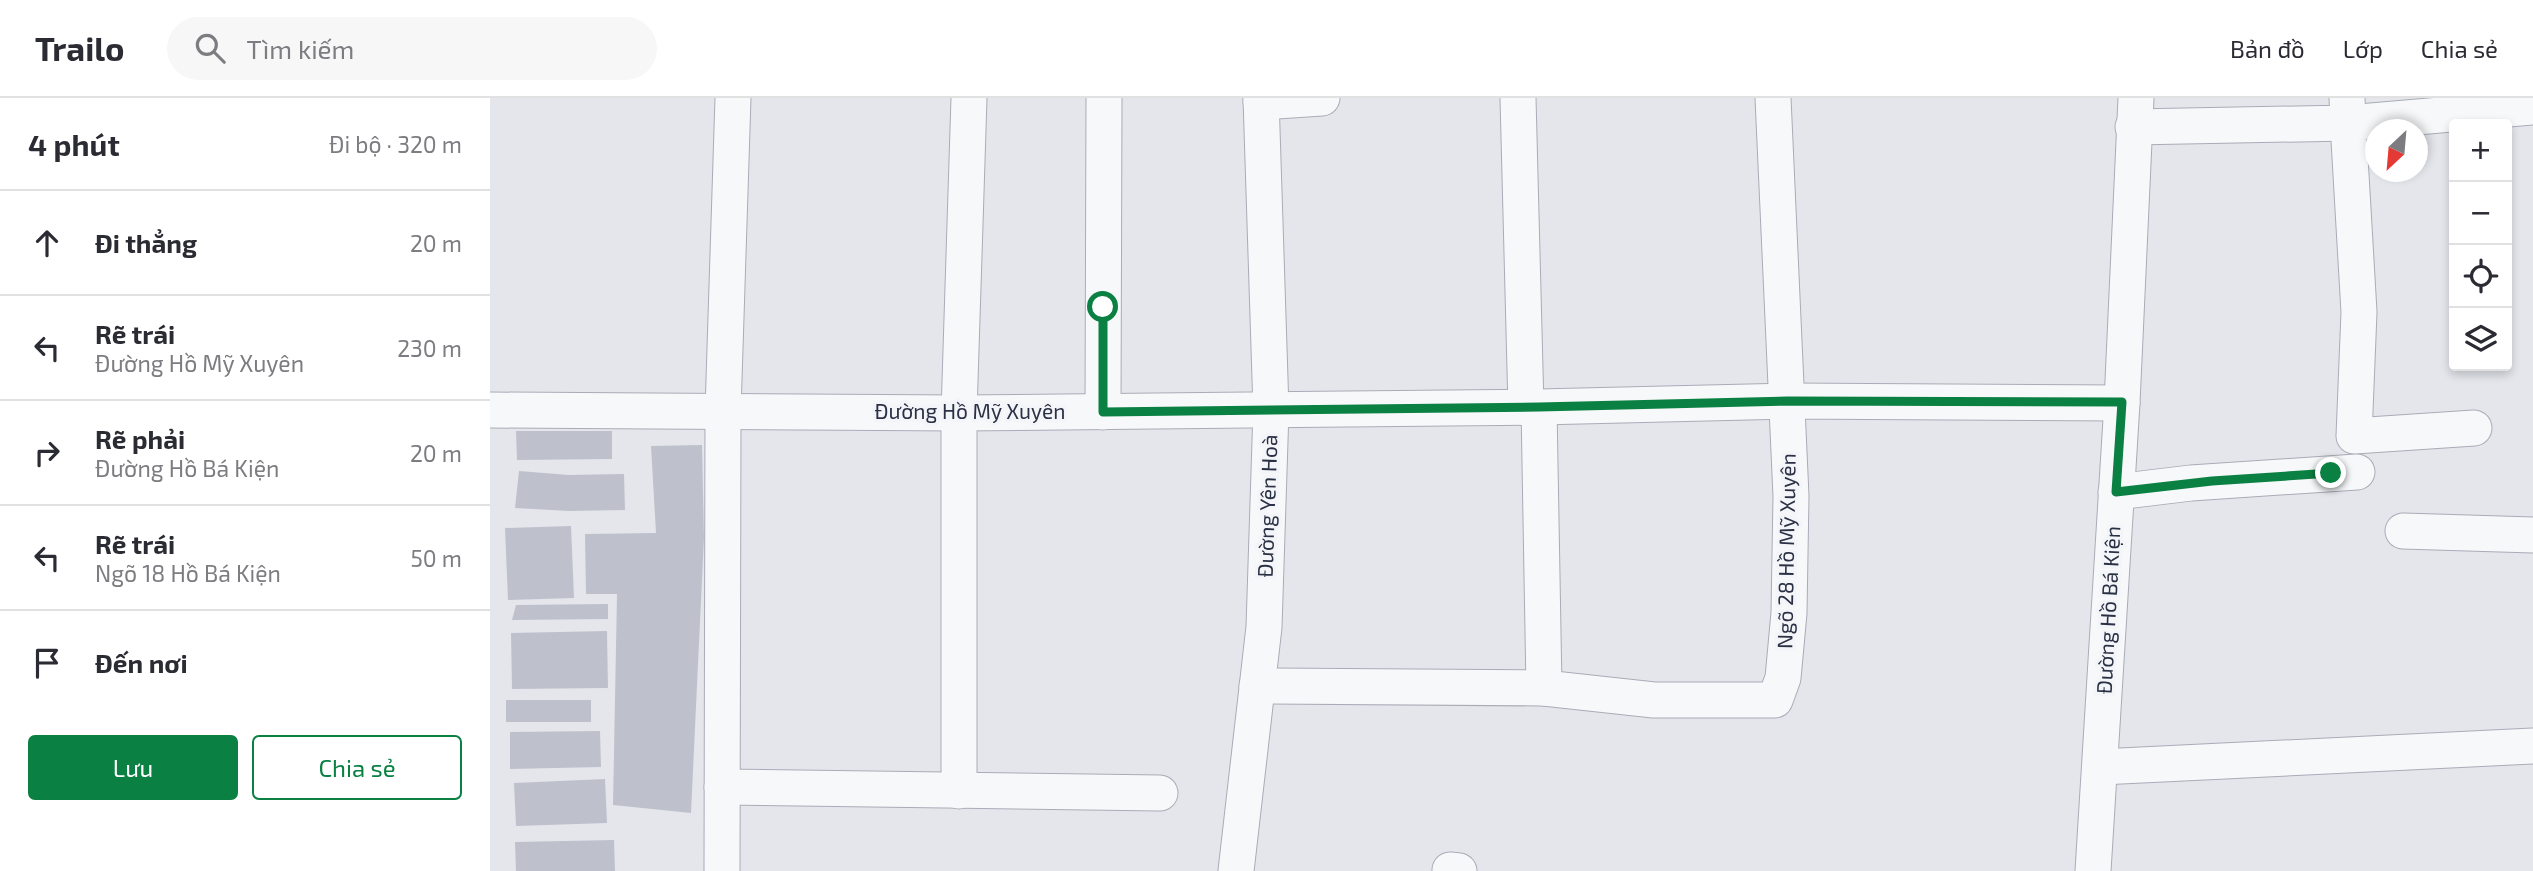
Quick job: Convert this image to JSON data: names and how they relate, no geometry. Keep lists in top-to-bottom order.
{
  "streets": {
    "street": [
      "Đường Hồ Mỹ Xuyên",
      "Đường Yên Hoà",
      "Ngõ 28 Hồ Mỹ Xuyên",
      "Đường Hồ Bá Kiện"
    ]
  },
  "crossings": [
    ["Đường Hồ Mỹ Xuyên", "Đường Yên Hoà"],
    ["Đường Hồ Mỹ Xuyên", "Ngõ 28 Hồ Mỹ Xuyên"],
    ["Đường Hồ Mỹ Xuyên", "Đường Hồ Bá Kiện"]
  ],
  "north": "bottom left",
  "page": {
    "header": "Trailo",
    "search": "Tìm kiếm",
    "nav": ["Bản đồ", "Lớp", "Chia sẻ"],
    "heading": ["4 phút", "Đi bộ · 320 m"],
    "map_buttons": ["+", "−"],
    "list": [
      ["Đi thẳng", "20 m"],
      ["Rẽ trái", "Đường Hồ Mỹ Xuyên", "230 m"],
      ["Rẽ phải", "Đường Hồ Bá Kiện", "20 m"],
      ["Rẽ trái", "Ngõ 18 Hồ Bá Kiện", "50 m"],
      "Đến nơi"
    ],
    "buttons": ["Lưu", "Chia sẻ"]
  }
}
